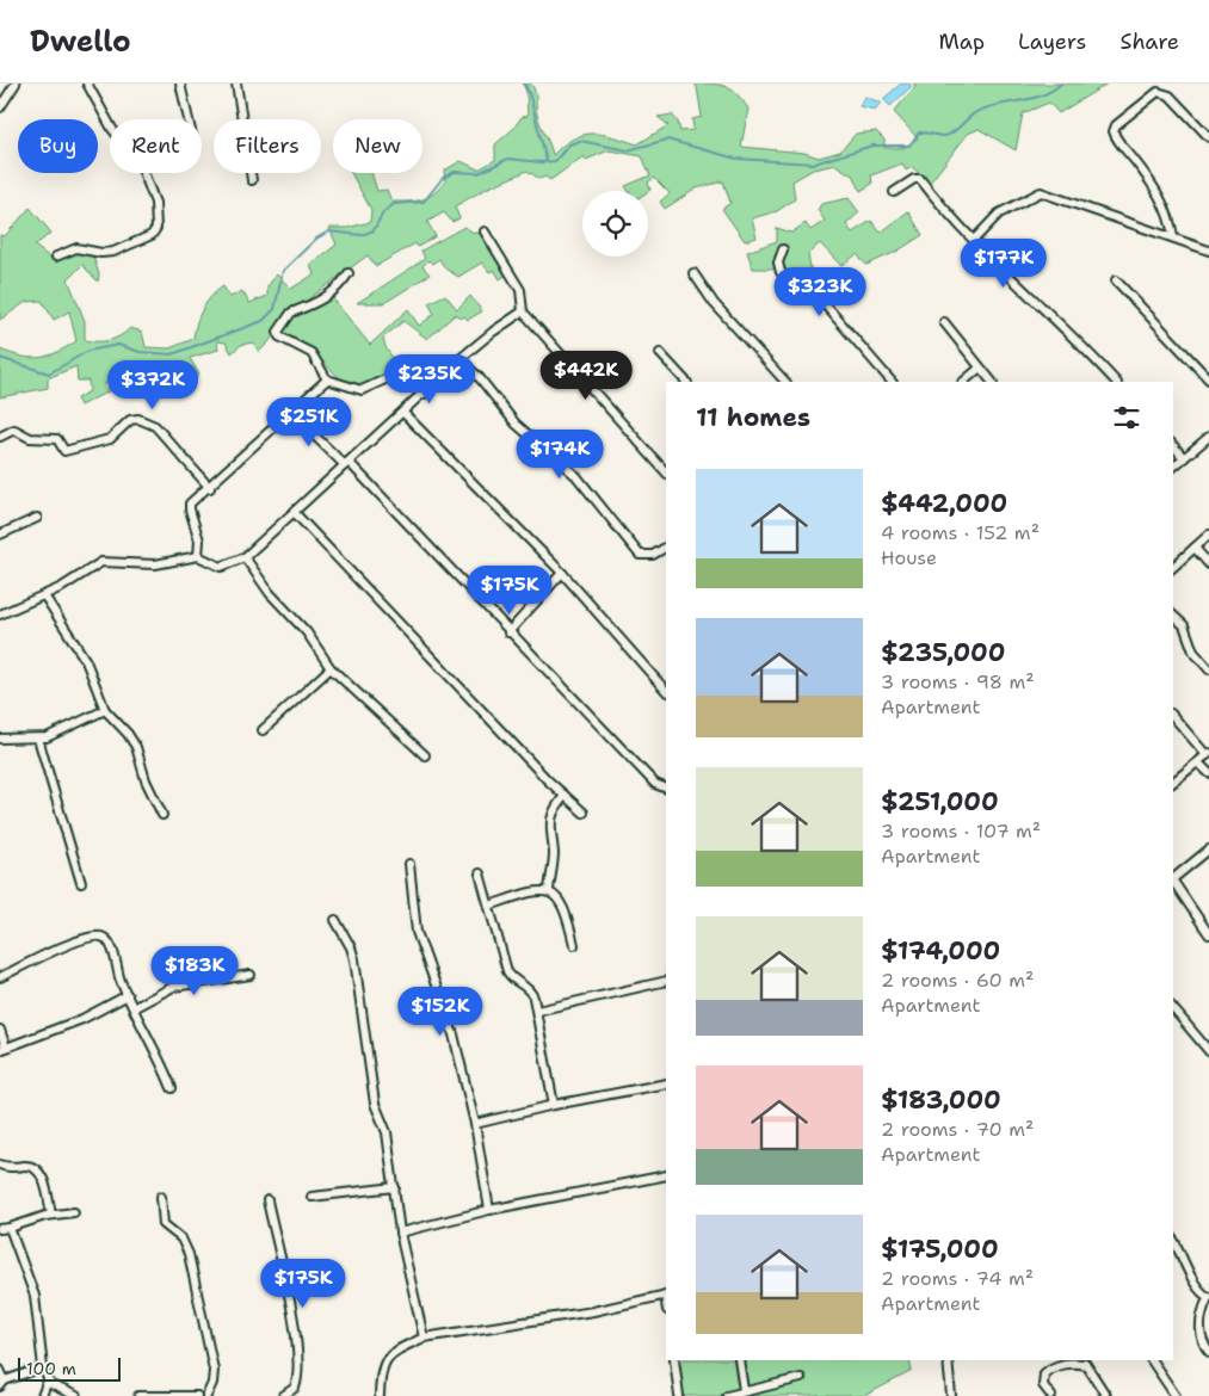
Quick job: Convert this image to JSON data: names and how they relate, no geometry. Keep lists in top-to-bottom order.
{
  "scale_bar": "100 m",
  "page": {
    "header": "Dwello",
    "nav": ["Map", "Layers", "Share"],
    "chip": [
      "Buy",
      "Rent",
      "Filters",
      "New"
    ],
    "price": [
      "$177K",
      "$323K",
      "$442K",
      "$235K",
      "$372K",
      "$251K",
      "$174K",
      "$175K",
      "$183K",
      "$152K",
      "$175K"
    ],
    "heading": "11 homes",
    "list": [
      {
        "name": "$442,000",
        "note": "4 rooms · 152 m² · House"
      },
      {
        "name": "$235,000",
        "note": "3 rooms · 98 m² · Apartment"
      },
      {
        "name": "$251,000",
        "note": "3 rooms · 107 m² · Apartment"
      },
      {
        "name": "$174,000",
        "note": "2 rooms · 60 m² · Apartment"
      },
      {
        "name": "$183,000",
        "note": "2 rooms · 70 m² · Apartment"
      },
      {
        "name": "$175,000",
        "note": "2 rooms · 74 m² · Apartment"
      }
    ],
    "scale": "100 m"
  }
}
